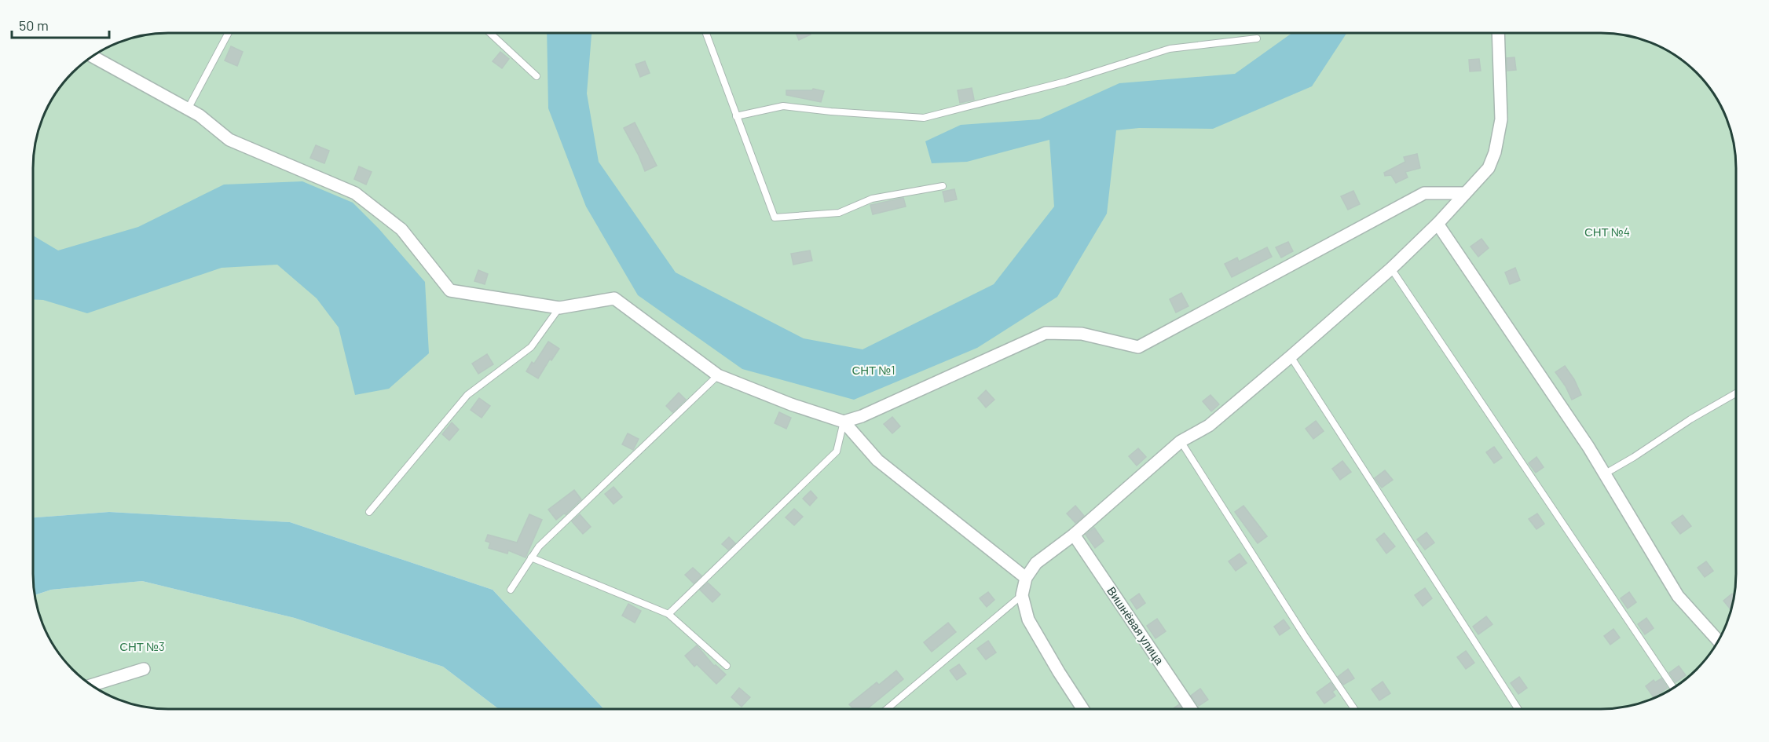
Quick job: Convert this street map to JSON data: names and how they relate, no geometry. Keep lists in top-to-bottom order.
{
  "streets": {
    "street": ["Вишнёвая улица"]
  },
  "parks": ["СНТ №4", "СНТ №1", "СНТ №3"],
  "scale_bar": "50 m"
}
